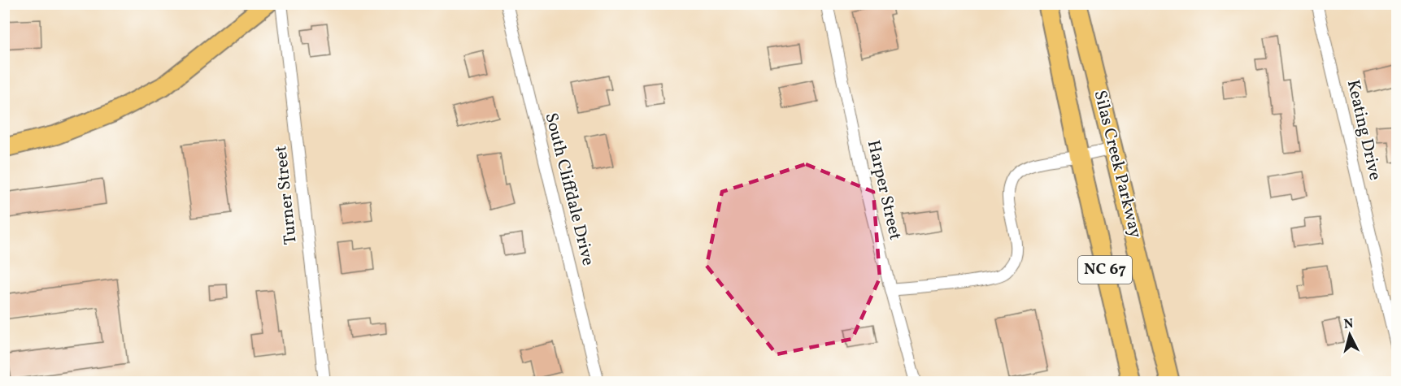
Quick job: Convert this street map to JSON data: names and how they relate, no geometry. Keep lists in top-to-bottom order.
{
  "streets": {
    "main road": ["Silas Creek Parkway", "NC 67"],
    "street": [
      "Keating Drive",
      "South Cliffdale Drive",
      "Harper Street",
      "Turner Street"
    ]
  },
  "north": "top"
}
